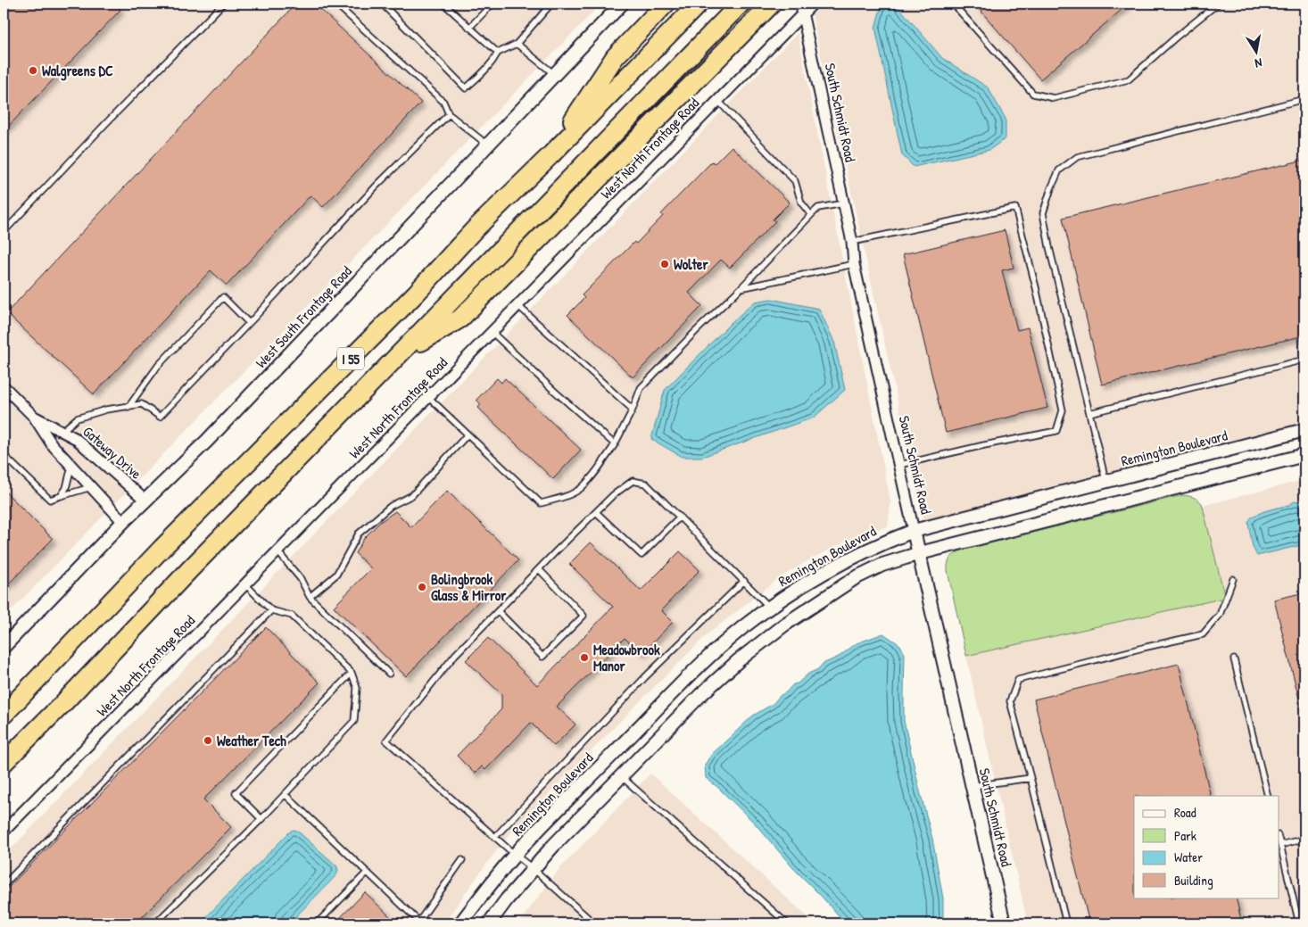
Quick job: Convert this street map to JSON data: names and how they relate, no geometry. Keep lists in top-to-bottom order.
{
  "streets": {
    "highway": ["I 55"],
    "street": [
      "South Schmidt Road",
      "West North Frontage Road",
      "West South Frontage Road",
      "Remington Boulevard",
      "Gateway Drive"
    ]
  },
  "crossings": [
    ["South Schmidt Road", "West North Frontage Road"],
    ["South Schmidt Road", "Remington Boulevard"],
    ["West South Frontage Road", "Gateway Drive"]
  ],
  "places": [
    "Walgreens DC",
    "Wolter",
    "Bolingbrook Glass & Mirror",
    "Meadowbrook Manor",
    "Weather Tech"
  ],
  "legend": [
    "Road",
    "Park",
    "Water",
    "Building"
  ],
  "north": "bottom"
}
